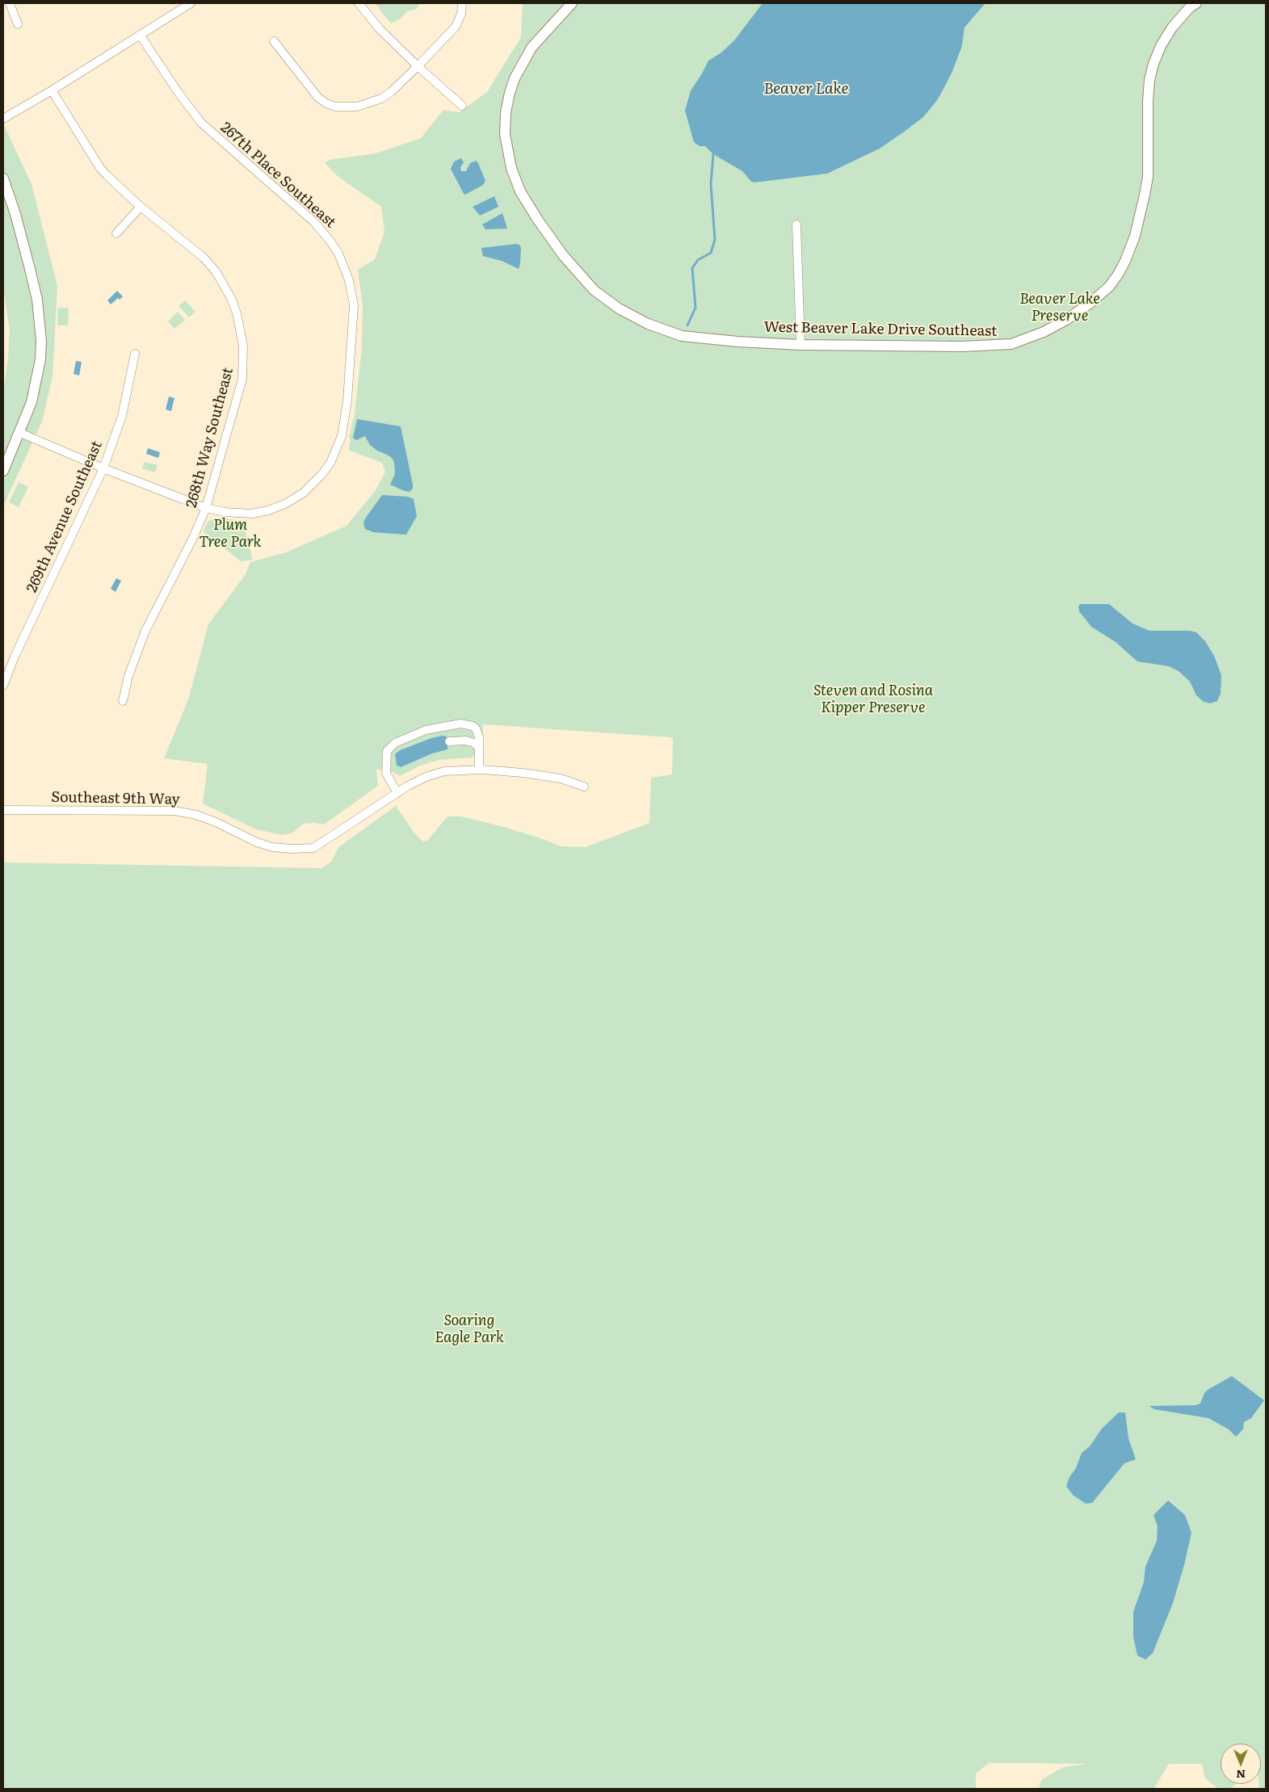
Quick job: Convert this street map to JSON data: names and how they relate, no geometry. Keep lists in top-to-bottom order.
{
  "streets": {
    "street": [
      "267th Place Southeast",
      "West Beaver Lake Drive Southeast",
      "268th Way Southeast",
      "269th Avenue Southeast",
      "Southeast 9th Way"
    ]
  },
  "crossings": [
    ["267th Place Southeast", "268th Way Southeast"],
    ["267th Place Southeast", "269th Avenue Southeast"]
  ],
  "water": ["Beaver Lake"],
  "parks": [
    "Beaver Lake Preserve",
    "Plum Tree Park",
    "Steven and Rosina Kipper Preserve",
    "Soaring Eagle Park"
  ],
  "north": "bottom"
}
